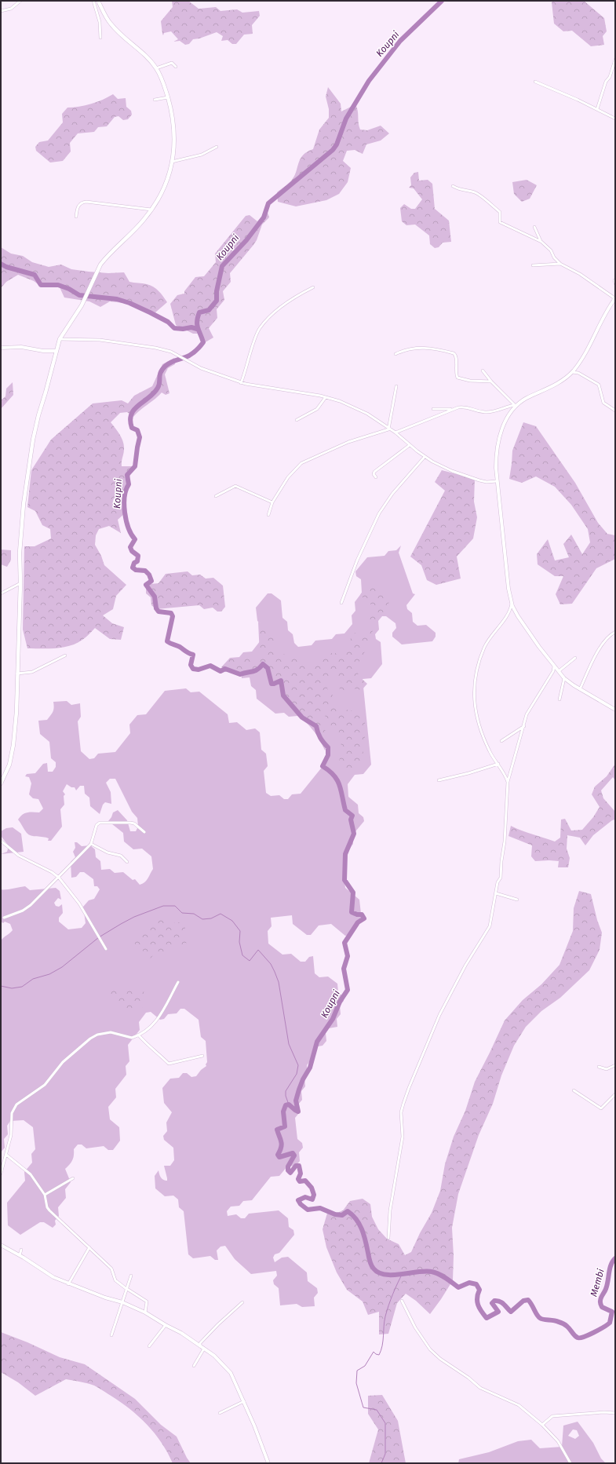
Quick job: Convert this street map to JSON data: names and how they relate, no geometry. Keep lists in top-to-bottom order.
{
  "water": ["Koupni", "Membi"]
}
